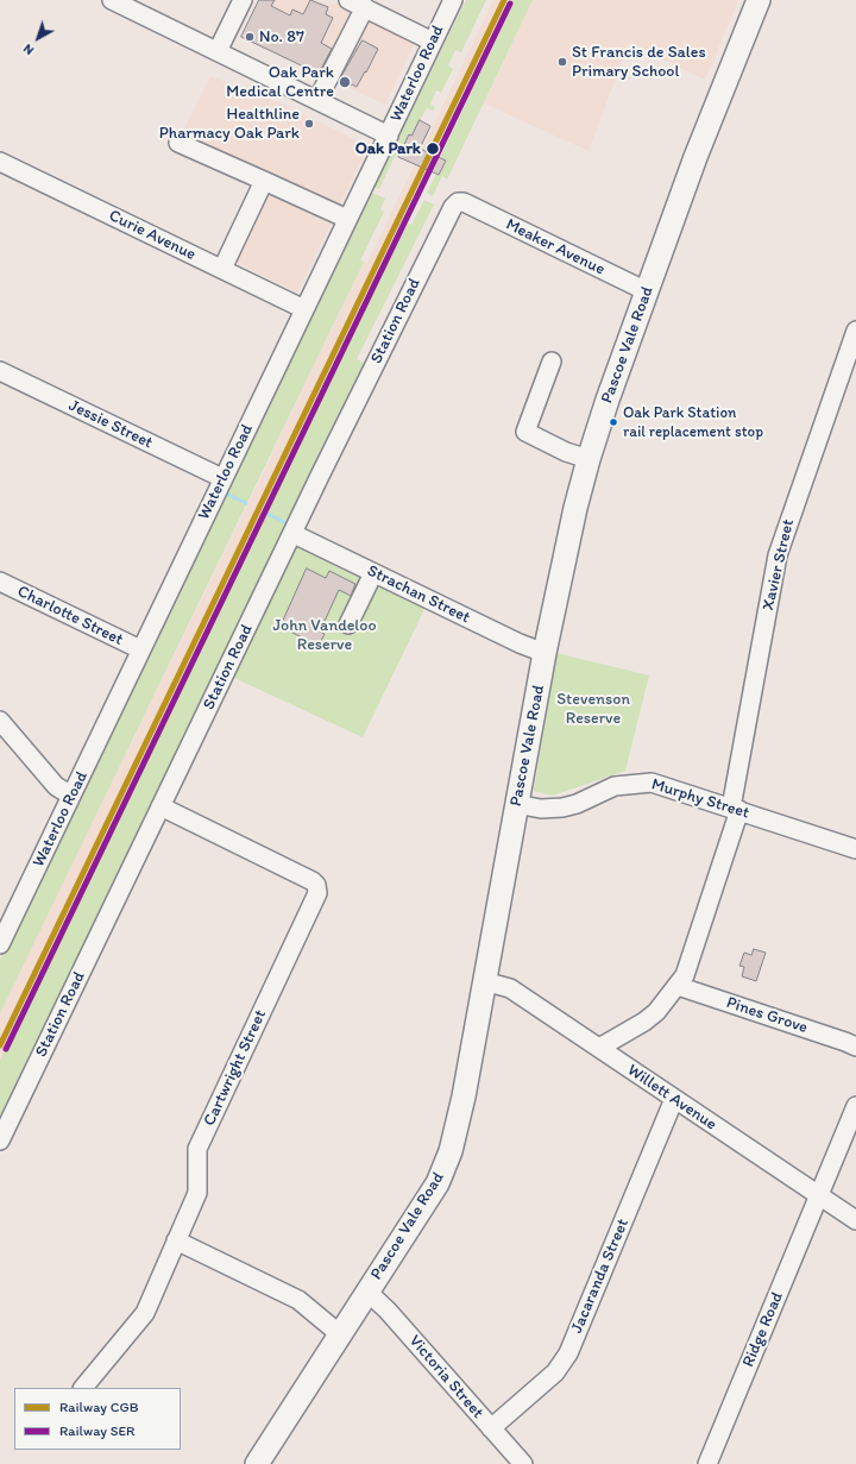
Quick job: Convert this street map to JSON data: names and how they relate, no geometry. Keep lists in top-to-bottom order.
{
  "streets": {
    "main road": ["Pascoe Vale Road"],
    "street": [
      "Waterloo Road",
      "Curie Avenue",
      "Meaker Avenue",
      "Station Road",
      "Jessie Street",
      "Xavier Street",
      "Strachan Street",
      "Charlotte Street",
      "Murphy Street",
      "Pines Grove",
      "Cartwright Street",
      "Willett Avenue",
      "Jacaranda Street",
      "Ridge Road",
      "Victoria Street"
    ]
  },
  "crossings": [
    ["Waterloo Road", "Curie Avenue"],
    ["Waterloo Road", "Jessie Street"],
    ["Waterloo Road", "Charlotte Street"],
    ["Meaker Avenue", "Station Road"],
    ["Meaker Avenue", "Pascoe Vale Road"],
    ["Station Road", "Strachan Street"],
    ["Station Road", "Cartwright Street"],
    ["Pascoe Vale Road", "Strachan Street"],
    ["Pascoe Vale Road", "Murphy Street"],
    ["Pascoe Vale Road", "Willett Avenue"],
    ["Pascoe Vale Road", "Victoria Street"],
    ["Xavier Street", "Murphy Street"],
    ["Xavier Street", "Pines Grove"],
    ["Xavier Street", "Willett Avenue"],
    ["Willett Avenue", "Jacaranda Street"],
    ["Willett Avenue", "Ridge Road"],
    ["Jacaranda Street", "Victoria Street"]
  ],
  "parks": ["John Vandeloo Reserve", "Stevenson Reserve"],
  "places": [
    "No. 87",
    "St Francis de Sales Primary School",
    "Oak Park Medical Centre",
    "Healthline Pharmacy Oak Park",
    "Oak Park",
    "Oak Park Station rail replacement stop"
  ],
  "lines": ["rail line CGB", "rail line SER"],
  "legend": ["Railway CGB", "Railway SER"],
  "north": "bottom left"
}
